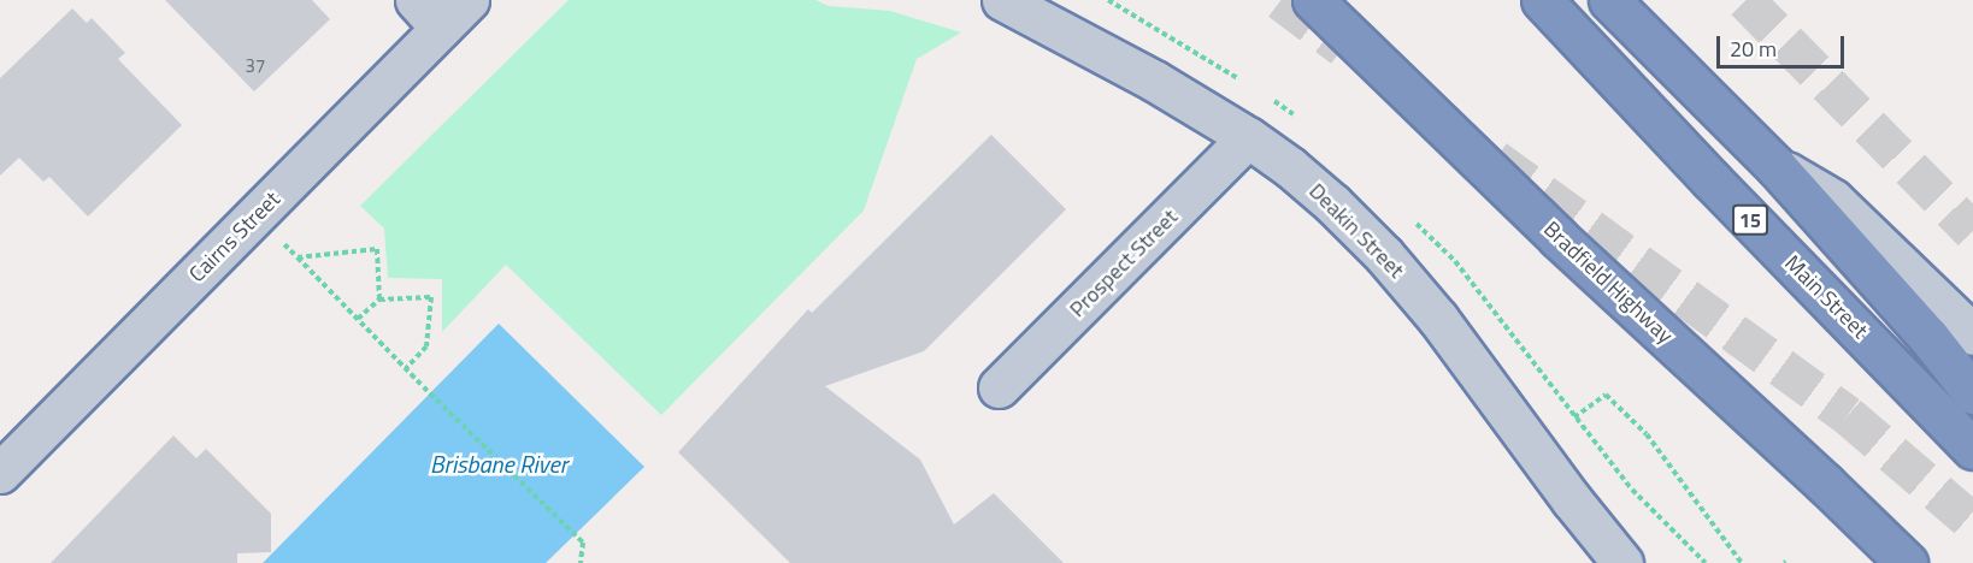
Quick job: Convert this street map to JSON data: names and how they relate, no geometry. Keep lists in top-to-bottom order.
{
  "streets": {
    "highway": ["15", "Bradfield Highway", "Main Street"],
    "street": ["Deakin Street", "Cairns Street", "Prospect Street"]
  },
  "crossings": [
    ["Deakin Street", "Prospect Street"]
  ],
  "water": ["Brisbane River"],
  "house_numbers": ["37"],
  "scale_bar": "20 m"
}
